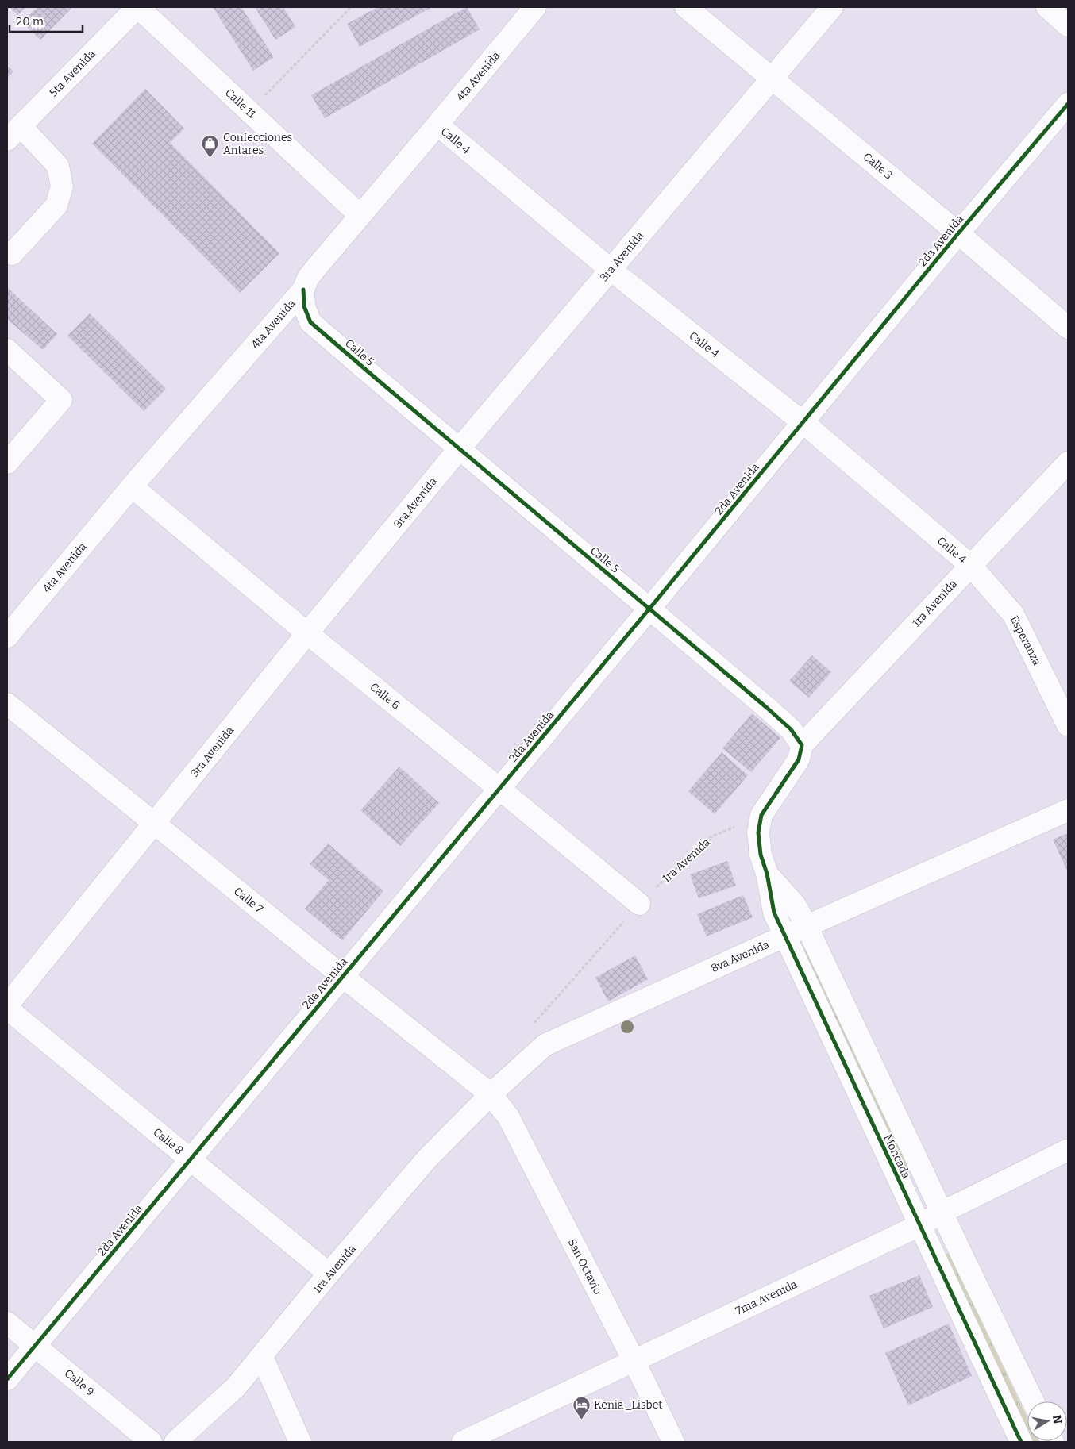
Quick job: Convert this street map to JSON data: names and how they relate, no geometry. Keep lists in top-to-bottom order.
{
  "streets": {
    "street": [
      "5ta Avenida",
      "4ta Avenida",
      "Calle 11",
      "Calle 4",
      "Calle 3",
      "2da Avenida",
      "3ra Avenida",
      "Calle 5",
      "1ra Avenida",
      "Esperanza",
      "Calle 6",
      "Calle 7",
      "8va Avenida",
      "Calle 8",
      "Moncada",
      "San Octavio",
      "7ma Avenida",
      "Calle 9"
    ]
  },
  "crossings": [
    ["5ta Avenida", "Calle 11"],
    ["4ta Avenida", "Calle 11"],
    ["4ta Avenida", "Calle 4"],
    ["4ta Avenida", "Calle 5"],
    ["4ta Avenida", "Calle 6"],
    ["Calle 4", "2da Avenida"],
    ["Calle 4", "3ra Avenida"],
    ["Calle 4", "1ra Avenida"],
    ["Calle 4", "Esperanza"],
    ["Calle 3", "2da Avenida"],
    ["Calle 3", "3ra Avenida"],
    ["2da Avenida", "Calle 5"],
    ["2da Avenida", "Calle 6"],
    ["2da Avenida", "Calle 7"],
    ["2da Avenida", "Calle 8"],
    ["2da Avenida", "Calle 9"],
    ["3ra Avenida", "Calle 5"],
    ["3ra Avenida", "Calle 6"],
    ["3ra Avenida", "Calle 7"],
    ["Calle 5", "1ra Avenida"],
    ["1ra Avenida", "Esperanza"],
    ["1ra Avenida", "Calle 6"],
    ["1ra Avenida", "Calle 7"],
    ["1ra Avenida", "8va Avenida"],
    ["1ra Avenida", "Calle 8"],
    ["1ra Avenida", "San Octavio"],
    ["Calle 7", "8va Avenida"],
    ["Calle 7", "San Octavio"],
    ["8va Avenida", "Moncada"],
    ["8va Avenida", "San Octavio"],
    ["Moncada", "7ma Avenida"],
    ["San Octavio", "7ma Avenida"]
  ],
  "places": {
    "shop": ["Confecciones Antares"],
    "hotel": ["Kenia _Lisbet"]
  },
  "scale_bar": "20 m",
  "north": "right"
}
